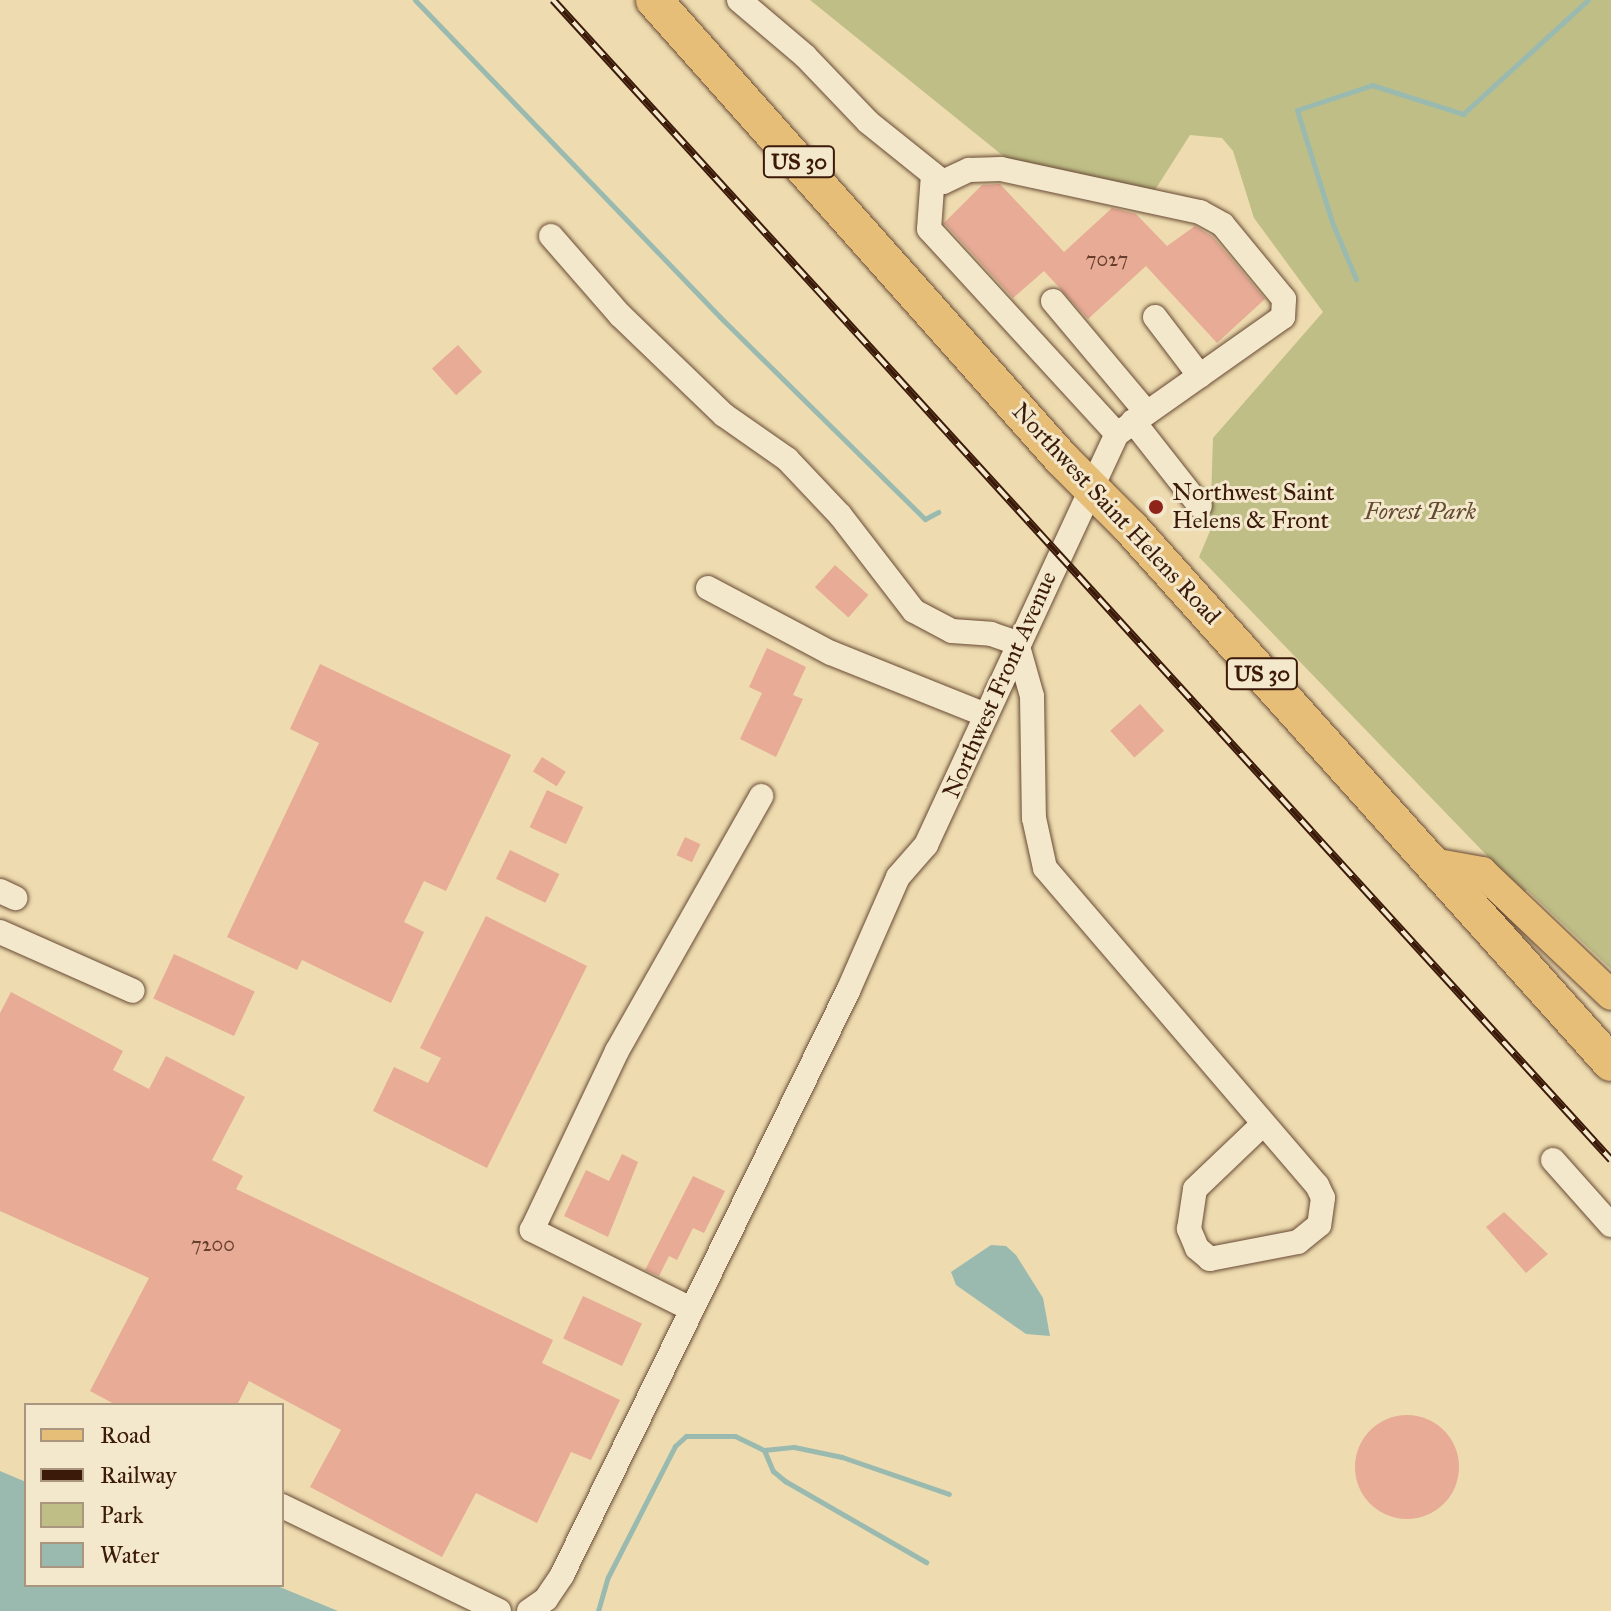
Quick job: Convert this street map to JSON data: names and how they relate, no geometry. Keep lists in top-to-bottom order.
{
  "streets": {
    "highway": ["US 30", "Northwest Saint Helens Road"],
    "lane": ["Northwest Front Avenue"]
  },
  "crossings": [
    ["Northwest Saint Helens Road", "Northwest Front Avenue"]
  ],
  "parks": ["Forest Park"],
  "places": ["Northwest Saint Helens & Front"],
  "house_numbers": ["7027", "7200"],
  "legend": [
    "Road",
    "Railway",
    "Park",
    "Water"
  ]
}
